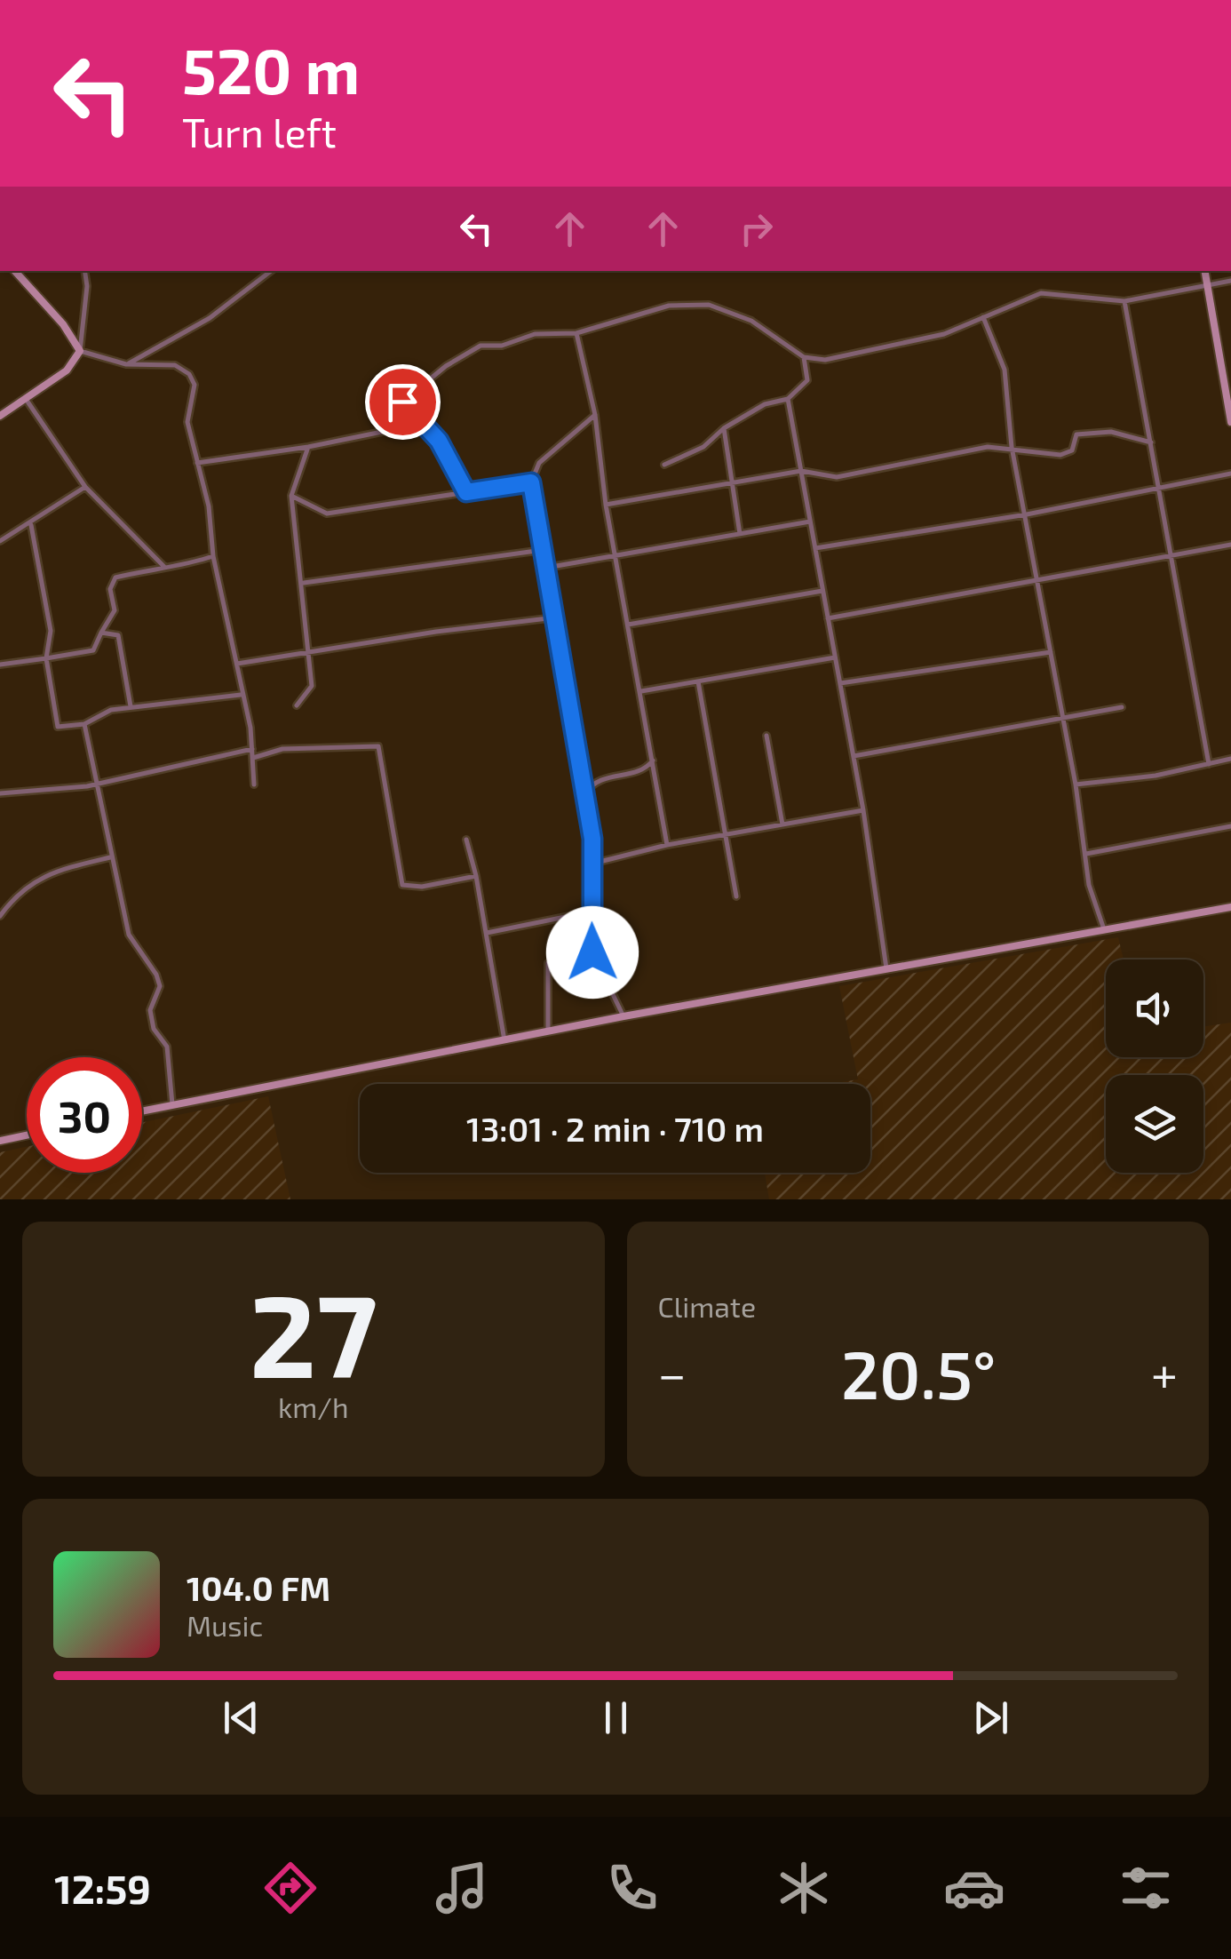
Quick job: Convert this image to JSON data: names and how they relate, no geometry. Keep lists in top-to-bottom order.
{
  "page": {
    "turn": ["520 m", "Turn left"],
    "limit": "30",
    "trip": "13:01 · 2 min · 710 m",
    "tile": [
      ["27", "km/h"],
      "Climate"
    ],
    "heat": ["−", "20.5°", "+"],
    "song": ["104.0 FM", "Music"],
    "tabs": "12:59"
  }
}
